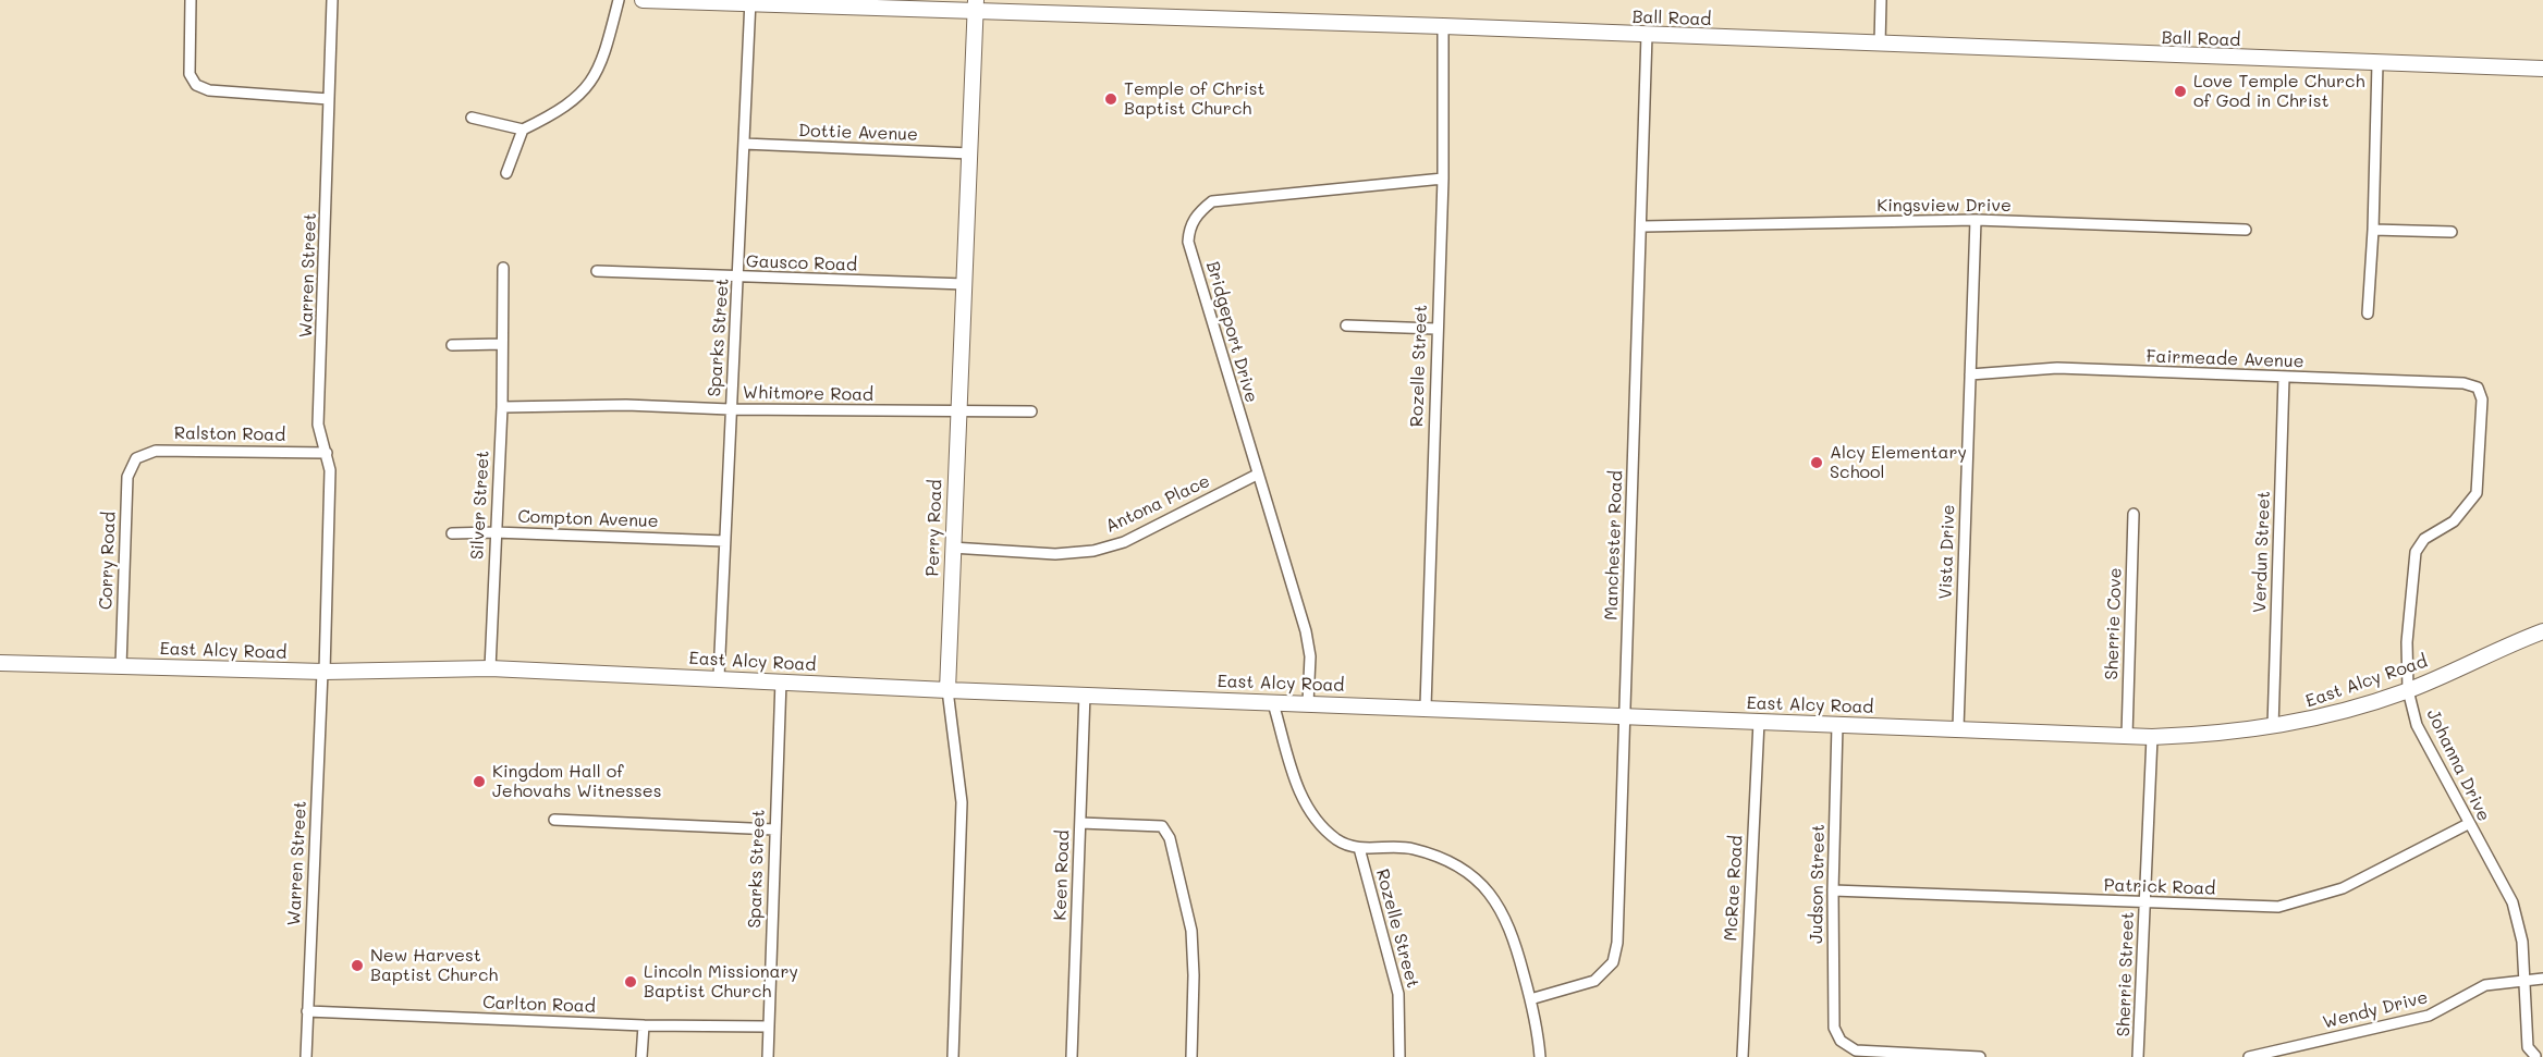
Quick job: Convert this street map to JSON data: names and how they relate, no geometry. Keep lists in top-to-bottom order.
{
  "streets": {
    "street": [
      "Ball Road",
      "Dottie Avenue",
      "Kingsview Drive",
      "Gausco Road",
      "Warren Street",
      "Bridgeport Drive",
      "Sparks Street",
      "Fairmeade Avenue",
      "Rozelle Street",
      "Whitmore Road",
      "Ralston Road",
      "Antona Place",
      "Silver Street",
      "Compton Avenue",
      "Perry Road",
      "Manchester Road",
      "Vista Drive",
      "Verdun Street",
      "Corry Road",
      "Sherrie Cove",
      "East Alcy Road",
      "Johanna Drive",
      "Keen Road",
      "Judson Street",
      "Patrick Road",
      "McRae Road",
      "Sherrie Street",
      "Carlton Road",
      "Wendy Drive"
    ]
  },
  "crossings": [
    ["Ball Road", "Sparks Street"],
    ["Ball Road", "Rozelle Street"],
    ["Ball Road", "Perry Road"],
    ["Ball Road", "Manchester Road"],
    ["Dottie Avenue", "Sparks Street"],
    ["Dottie Avenue", "Perry Road"],
    ["Kingsview Drive", "Manchester Road"],
    ["Kingsview Drive", "Vista Drive"],
    ["Gausco Road", "Sparks Street"],
    ["Gausco Road", "Perry Road"],
    ["Warren Street", "Ralston Road"],
    ["Warren Street", "East Alcy Road"],
    ["Warren Street", "Carlton Road"],
    ["Bridgeport Drive", "Rozelle Street"],
    ["Bridgeport Drive", "Antona Place"],
    ["Bridgeport Drive", "East Alcy Road"],
    ["Sparks Street", "Whitmore Road"],
    ["Sparks Street", "Compton Avenue"],
    ["Sparks Street", "East Alcy Road"],
    ["Sparks Street", "Carlton Road"],
    ["Fairmeade Avenue", "Vista Drive"],
    ["Fairmeade Avenue", "Verdun Street"],
    ["Fairmeade Avenue", "Johanna Drive"],
    ["Rozelle Street", "East Alcy Road"],
    ["Whitmore Road", "Silver Street"],
    ["Whitmore Road", "Perry Road"],
    ["Ralston Road", "Corry Road"],
    ["Antona Place", "Perry Road"],
    ["Silver Street", "Compton Avenue"],
    ["Silver Street", "East Alcy Road"],
    ["Perry Road", "East Alcy Road"],
    ["Manchester Road", "East Alcy Road"],
    ["Vista Drive", "East Alcy Road"],
    ["Verdun Street", "East Alcy Road"],
    ["Corry Road", "East Alcy Road"],
    ["Sherrie Cove", "East Alcy Road"],
    ["East Alcy Road", "Johanna Drive"],
    ["East Alcy Road", "Keen Road"],
    ["East Alcy Road", "Judson Street"],
    ["East Alcy Road", "McRae Road"],
    ["East Alcy Road", "Sherrie Street"],
    ["Johanna Drive", "Patrick Road"],
    ["Johanna Drive", "Wendy Drive"],
    ["Judson Street", "Patrick Road"],
    ["Patrick Road", "Sherrie Street"]
  ],
  "places": [
    "Love Temple Church of God in Christ",
    "Temple of Christ Baptist Church",
    "Alcy Elementary School",
    "Kingdom Hall of Jehovahs Witnesses",
    "New Harvest Baptist Church",
    "Lincoln Missionary Baptist Church"
  ]
}
